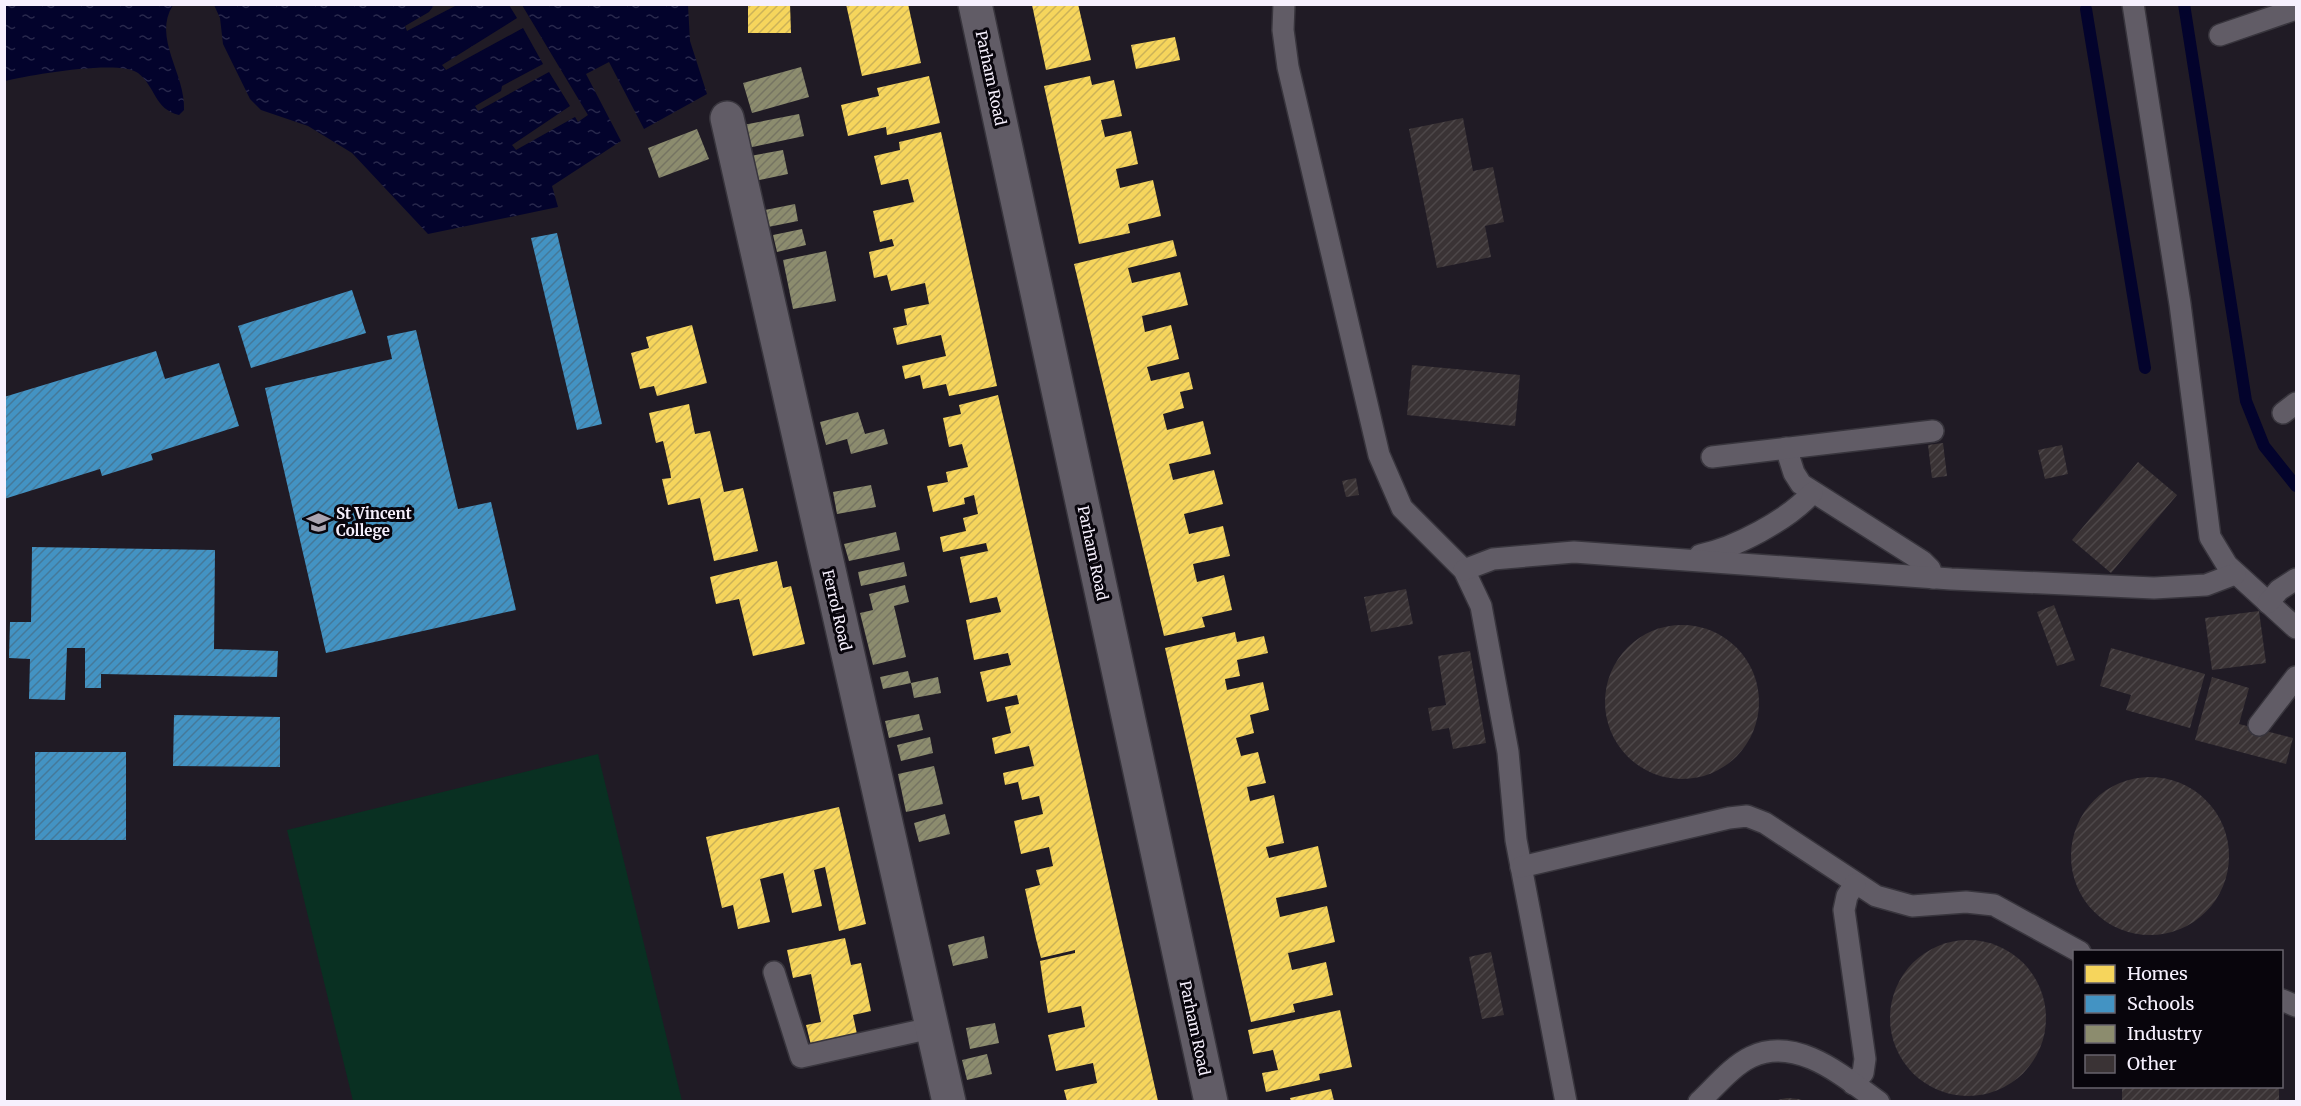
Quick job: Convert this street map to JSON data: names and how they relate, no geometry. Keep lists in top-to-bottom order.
{
  "streets": {
    "street": ["Parham Road", "Ferrol Road"]
  },
  "places": {
    "school or university": ["St Vincent College"]
  },
  "legend": [
    "Homes",
    "Schools",
    "Industry",
    "Other"
  ]
}
